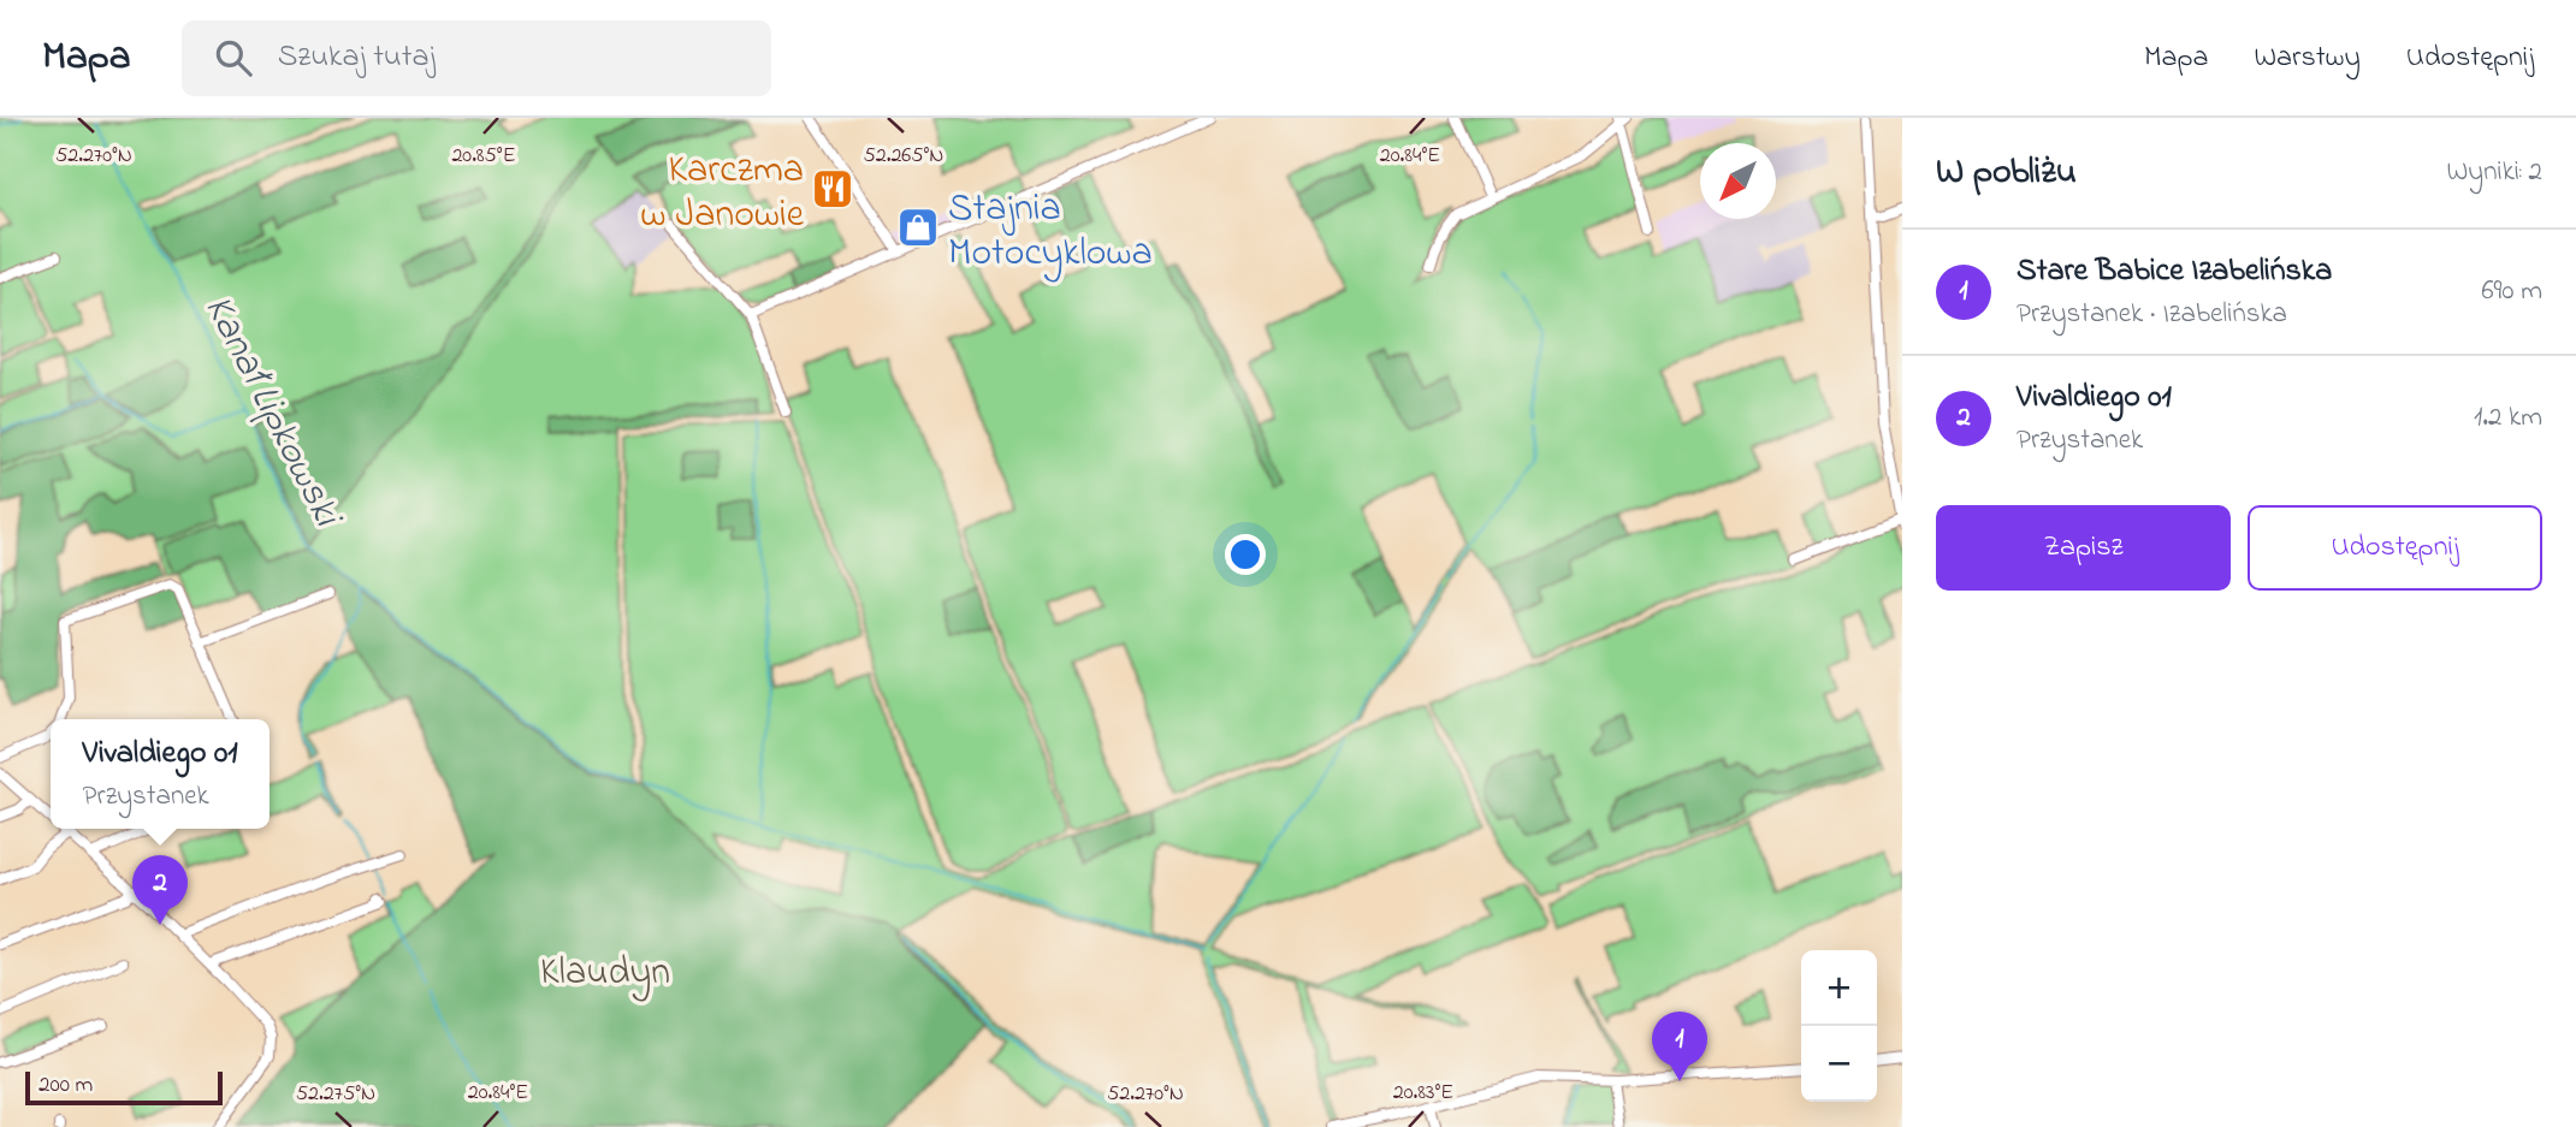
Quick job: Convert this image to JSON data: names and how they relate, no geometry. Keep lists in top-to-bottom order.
{
  "water": ["Kanał Lipkowski"],
  "parks": ["Klaudyn"],
  "places": {
    "restaurant": ["Karczma w Janowie"],
    "shop": ["Stajnia Motocyklowa"]
  },
  "scale_bar": "200 m",
  "north": "bottom left",
  "page": {
    "header": "Mapa",
    "search": "Szukaj tutaj",
    "nav": ["Mapa", "Warstwy", "Udostępnij"],
    "heading": ["W pobliżu", "Wyniki: 2"],
    "list": [
      {
        "mark": "1",
        "name": "Stare Babice Izabelińska",
        "note": "Przystanek · Izabelińska",
        "value": "690 m"
      },
      {
        "mark": "2",
        "name": "Vivaldiego 01",
        "note": "Przystanek",
        "value": "1.2 km"
      }
    ],
    "buttons": ["Zapisz", "Udostępnij"],
    "popup": ["Vivaldiego 01", "Przystanek"],
    "pins": ["2", "1"],
    "map_buttons": ["+", "−"],
    "scale": "200 m"
  },
  "coordinates": [
    "52.265°N",
    "52.270°N",
    "20.85°E",
    "20.84°E",
    "20.83°E",
    "52.275°N"
  ]
}
